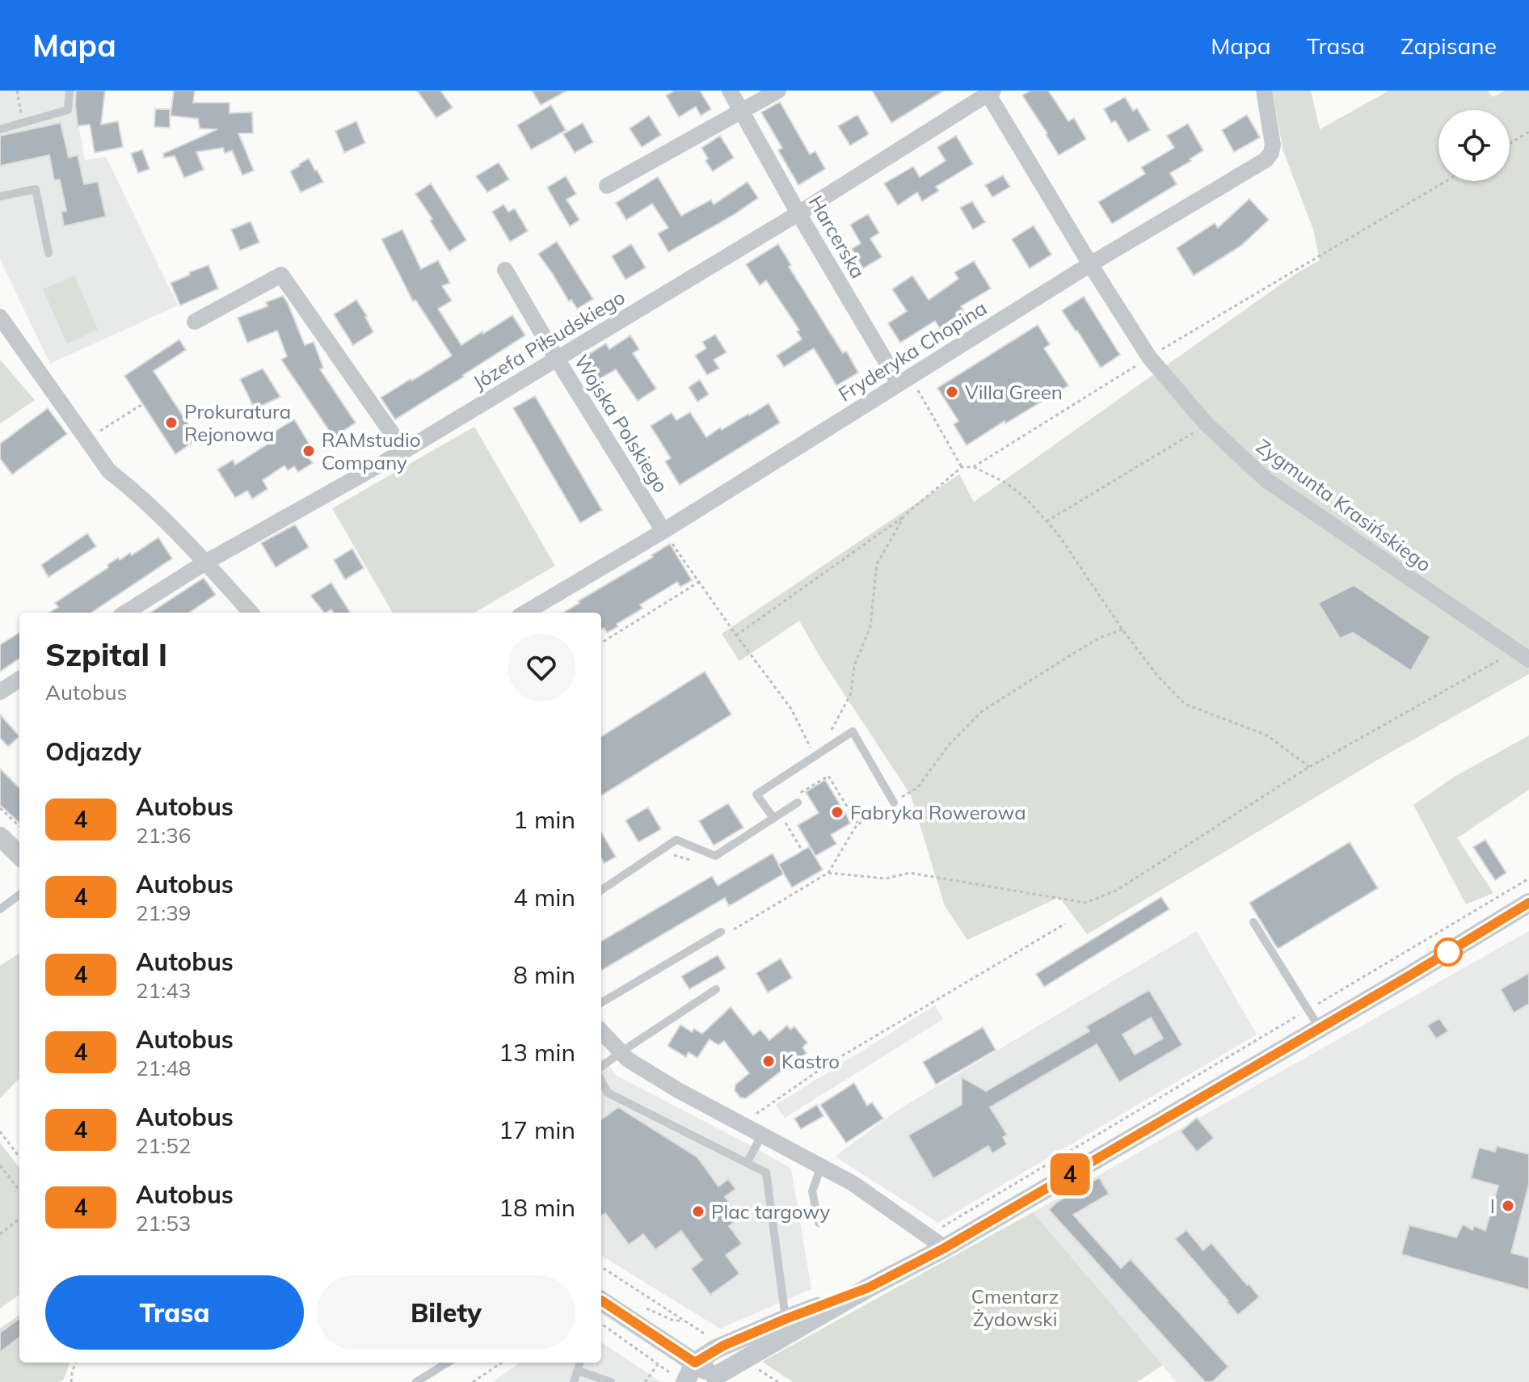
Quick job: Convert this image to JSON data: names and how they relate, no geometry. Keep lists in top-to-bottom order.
{
  "streets": {
    "street": [
      "Harcerska",
      "Józefa Piłsudskiego",
      "Fryderyka Chopina",
      "Wojska Polskiego",
      "Zygmunta Krasińskiego"
    ]
  },
  "crossings": [
    ["Harcerska", "Józefa Piłsudskiego"],
    ["Harcerska", "Fryderyka Chopina"],
    ["Józefa Piłsudskiego", "Wojska Polskiego"],
    ["Józefa Piłsudskiego", "Zygmunta Krasińskiego"],
    ["Fryderyka Chopina", "Wojska Polskiego"],
    ["Fryderyka Chopina", "Zygmunta Krasińskiego"]
  ],
  "parks": ["Cmentarz Żydowski"],
  "places": [
    "Villa Green",
    "Prokuratura Rejonowa",
    "RAMstudio Company",
    "Fabryka Rowerowa",
    "Kastro",
    "I",
    "Plac targowy"
  ],
  "lines": ["bus line 4"],
  "page": {
    "header": "Mapa",
    "nav": ["Mapa", "Trasa", "Zapisane"],
    "on_map": "4",
    "heading": [
      ["Szpital I", "Autobus"],
      "Odjazdy"
    ],
    "list": [
      {
        "mark": "4",
        "name": "Autobus",
        "note": "21:36",
        "value": "1 min"
      },
      {
        "mark": "4",
        "name": "Autobus",
        "note": "21:39",
        "value": "4 min"
      },
      {
        "mark": "4",
        "name": "Autobus",
        "note": "21:43",
        "value": "8 min"
      },
      {
        "mark": "4",
        "name": "Autobus",
        "note": "21:48",
        "value": "13 min"
      },
      {
        "mark": "4",
        "name": "Autobus",
        "note": "21:52",
        "value": "17 min"
      },
      {
        "mark": "4",
        "name": "Autobus",
        "note": "21:53",
        "value": "18 min"
      }
    ],
    "buttons": ["Trasa", "Bilety"]
  }
}
